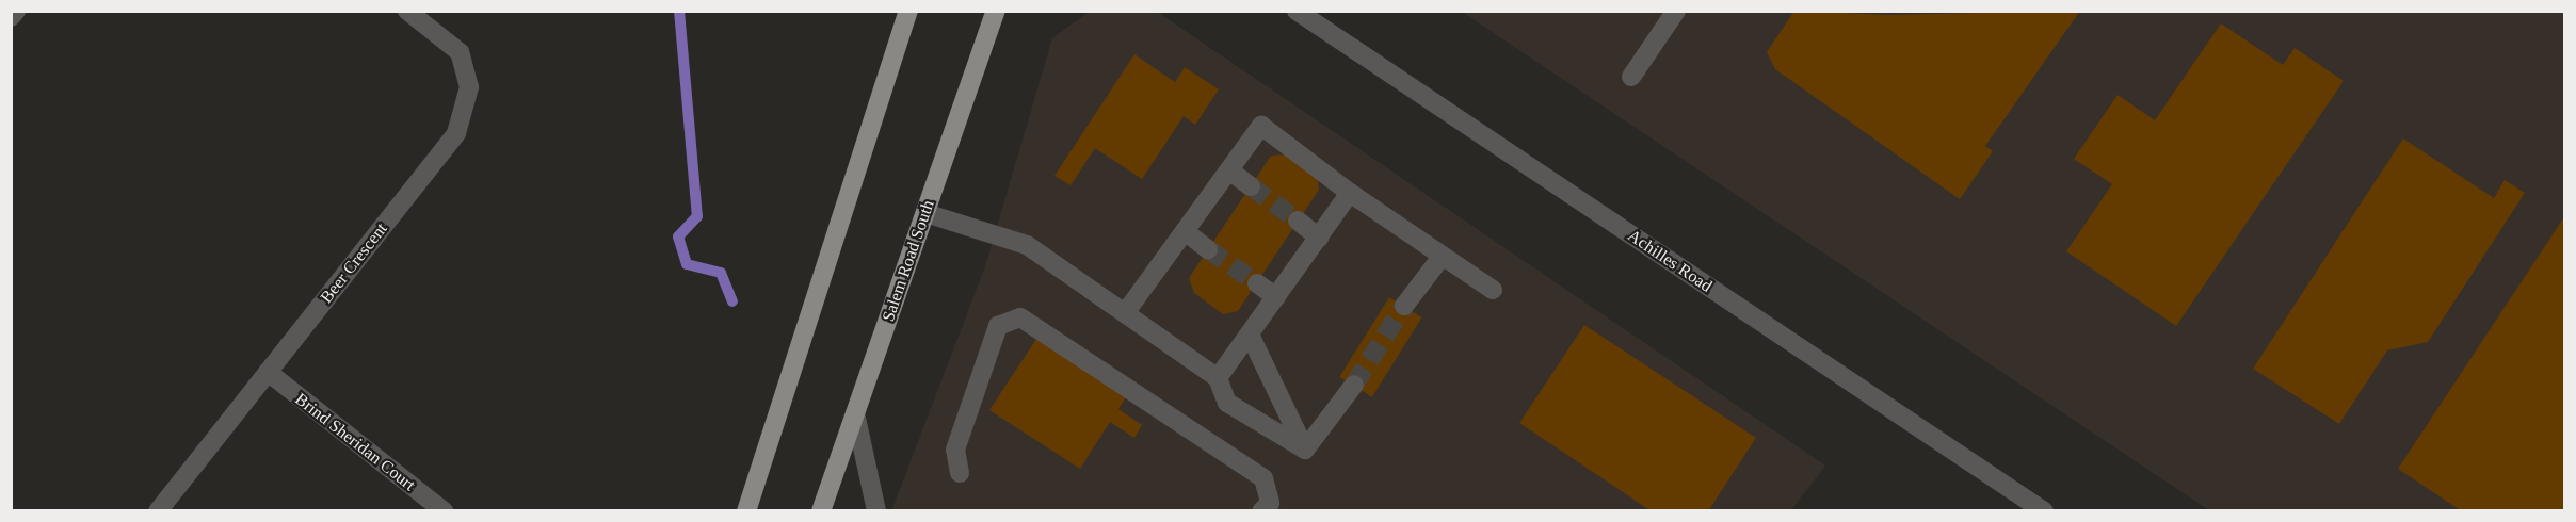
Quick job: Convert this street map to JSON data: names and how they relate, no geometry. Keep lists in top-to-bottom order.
{
  "streets": {
    "main road": ["Salem Road South"],
    "street": ["Achilles Road", "Beer Crescent", "Brind Sheridan Court"]
  },
  "crossings": [
    ["Beer Crescent", "Brind Sheridan Court"]
  ]
}
